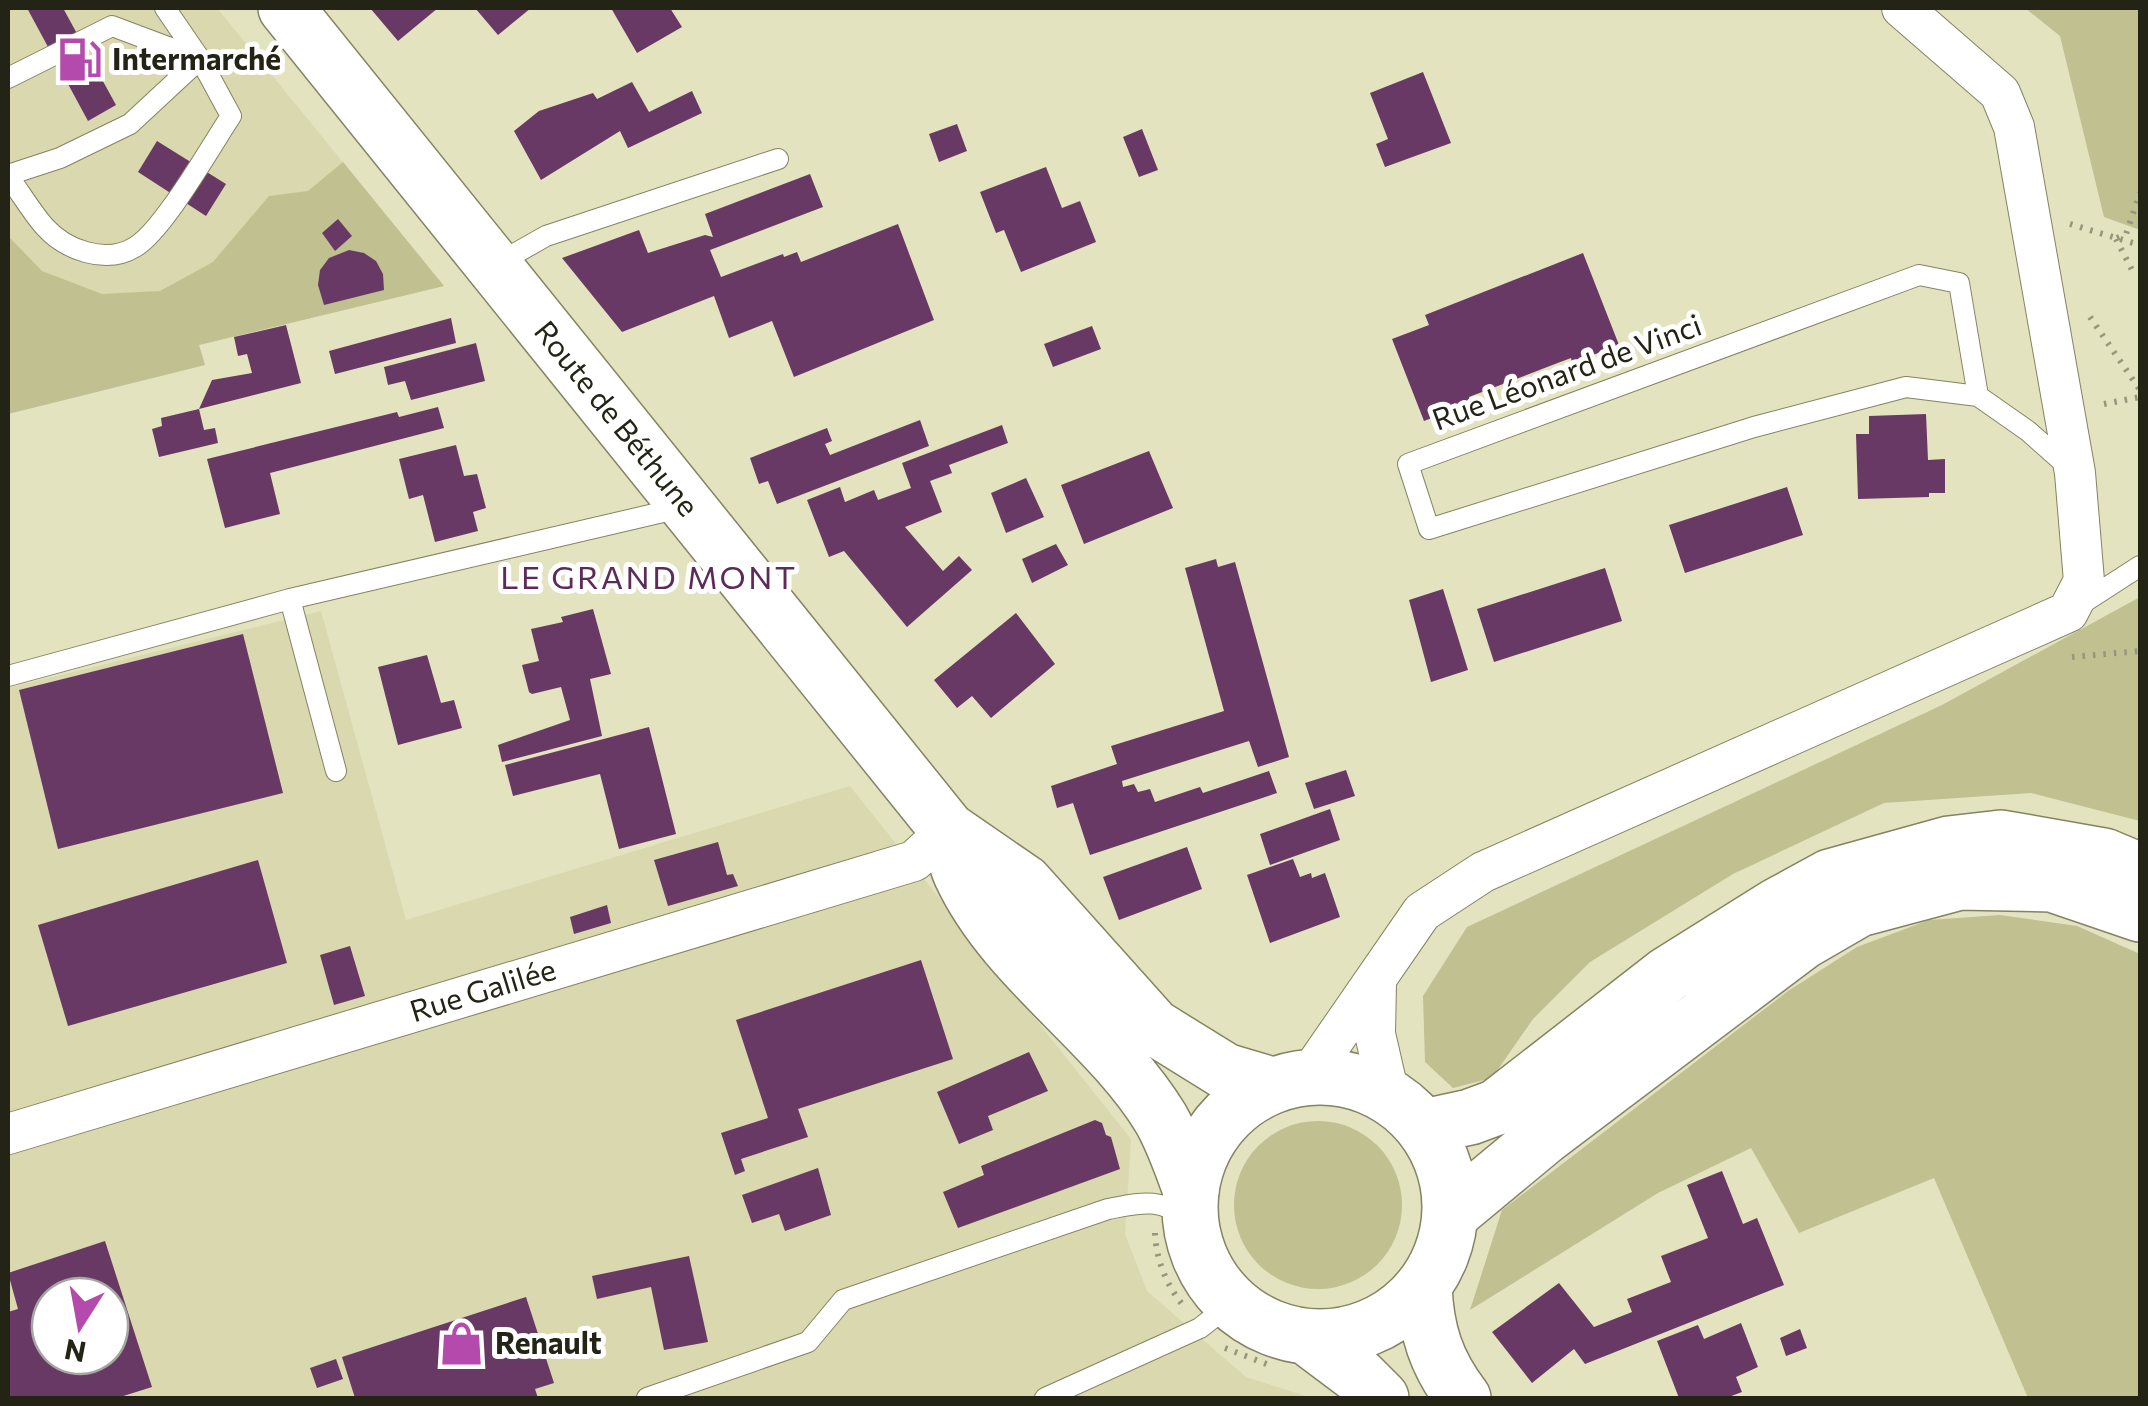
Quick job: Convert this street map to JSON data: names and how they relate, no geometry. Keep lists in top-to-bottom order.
{
  "streets": {
    "main road": ["Route de Béthune"],
    "street": ["Rue Galilée"],
    "lane": ["Rue Léonard de Vinci"]
  },
  "crossings": [
    ["Route de Béthune", "Rue Galilée"]
  ],
  "districts": ["LE GRAND MONT"],
  "places": {
    "fuel station": ["Intermarché"],
    "shop": ["Renault"]
  },
  "north": "bottom"
}
